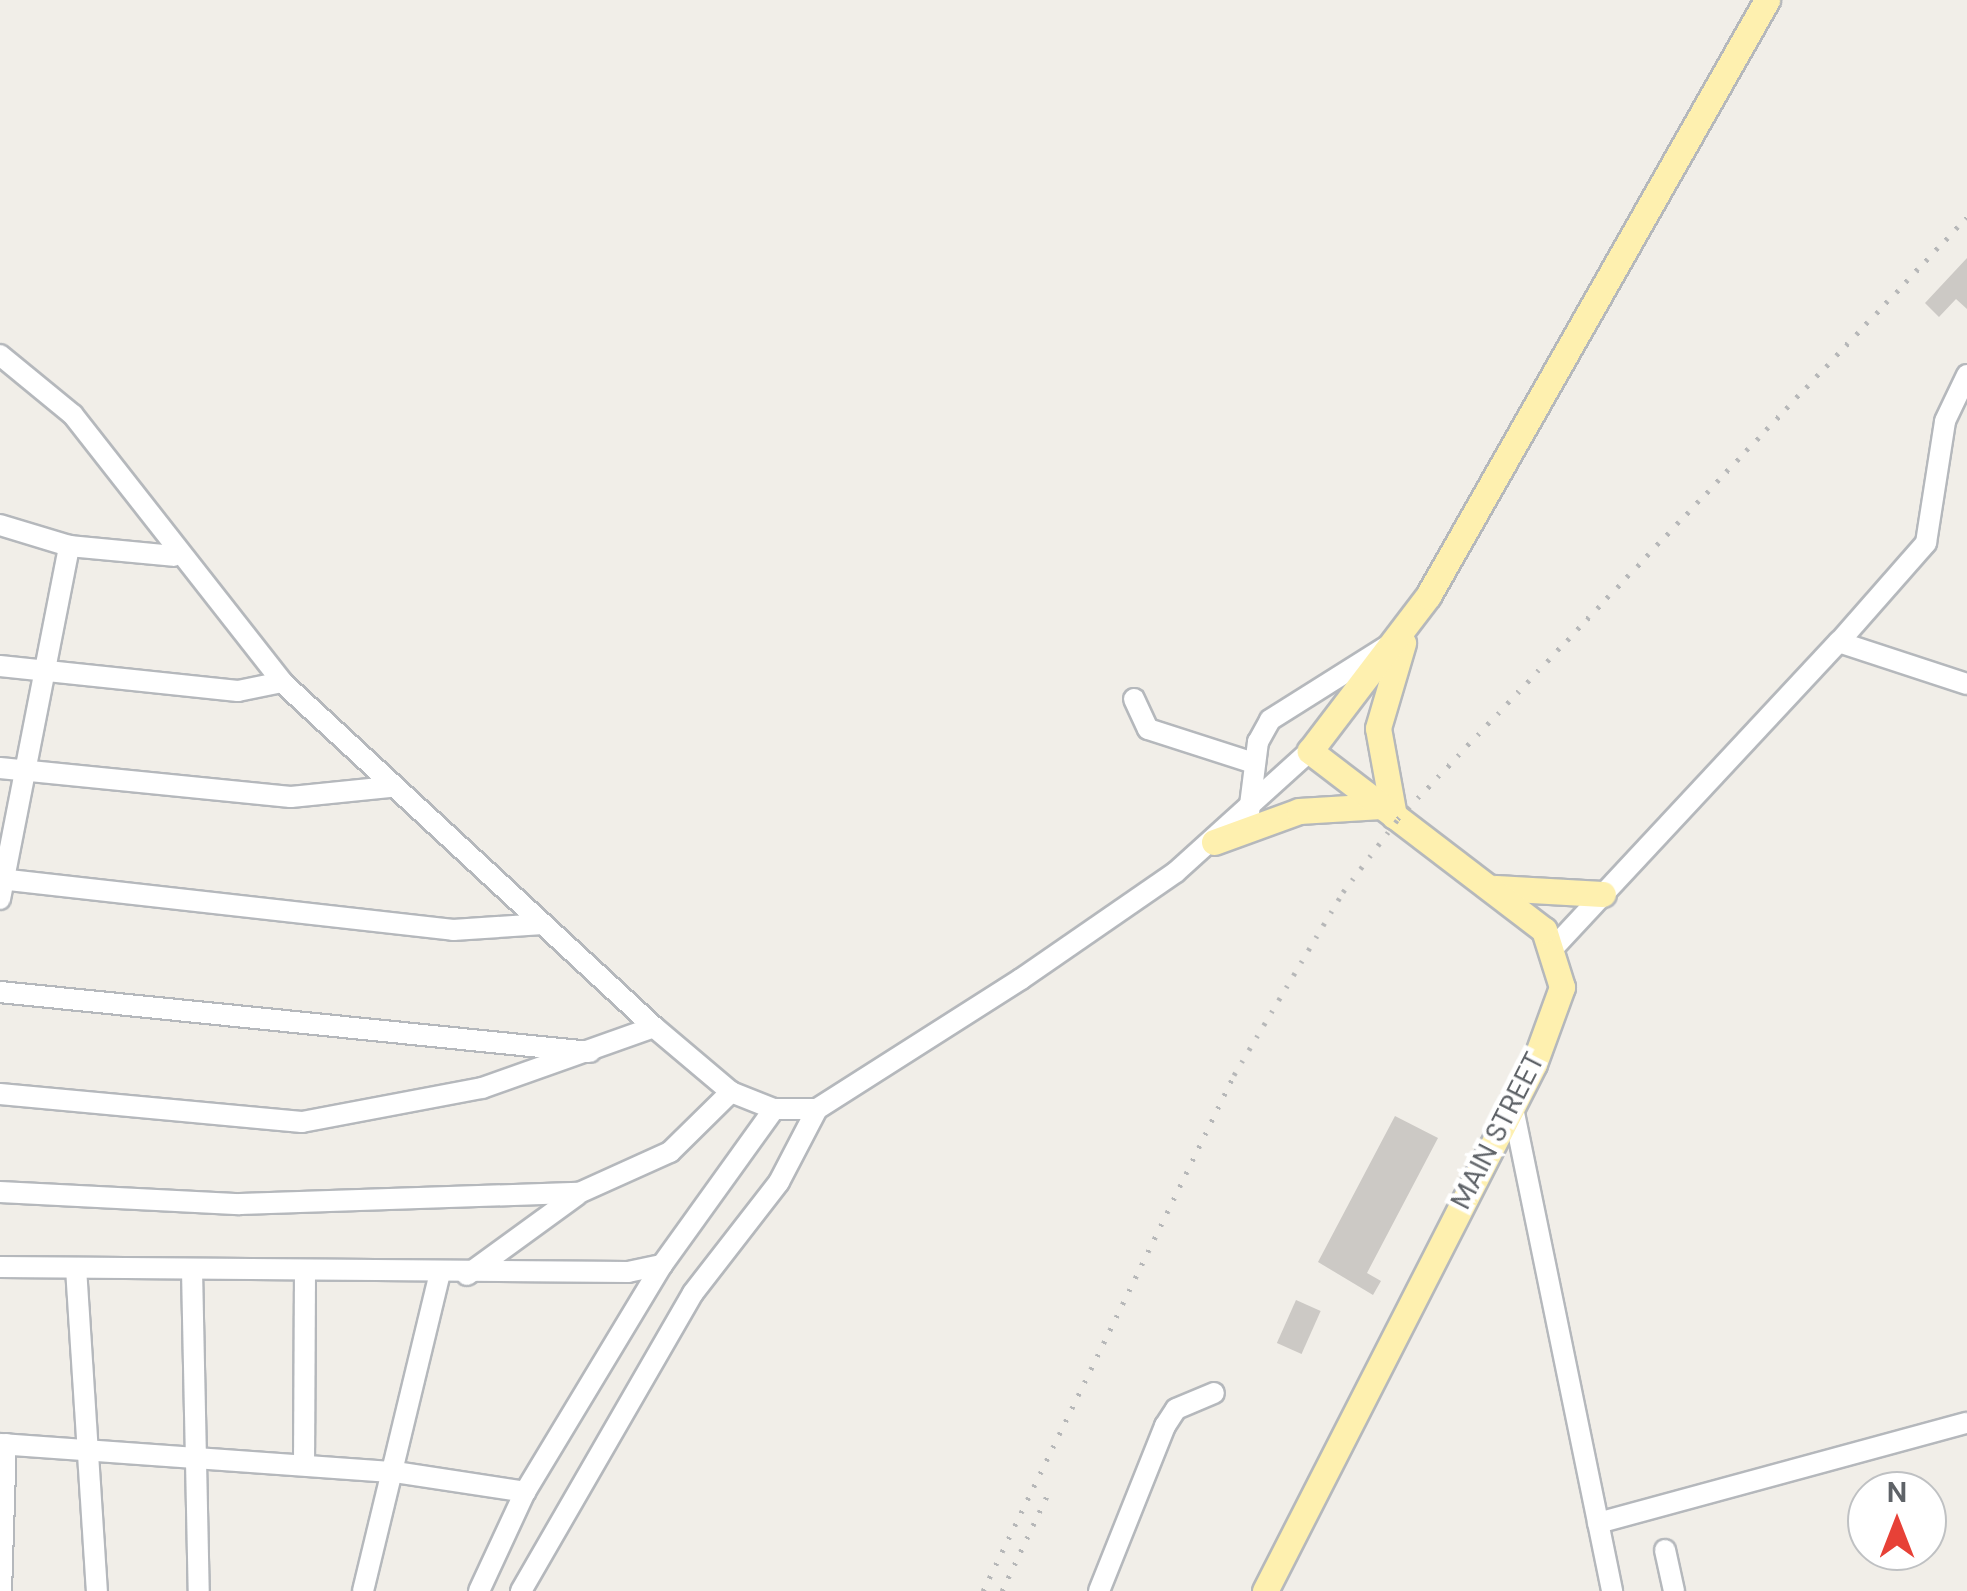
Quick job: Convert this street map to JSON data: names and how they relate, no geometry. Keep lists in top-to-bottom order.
{
  "streets": {
    "main road": ["MAIN STREET"]
  },
  "north": "top"
}
